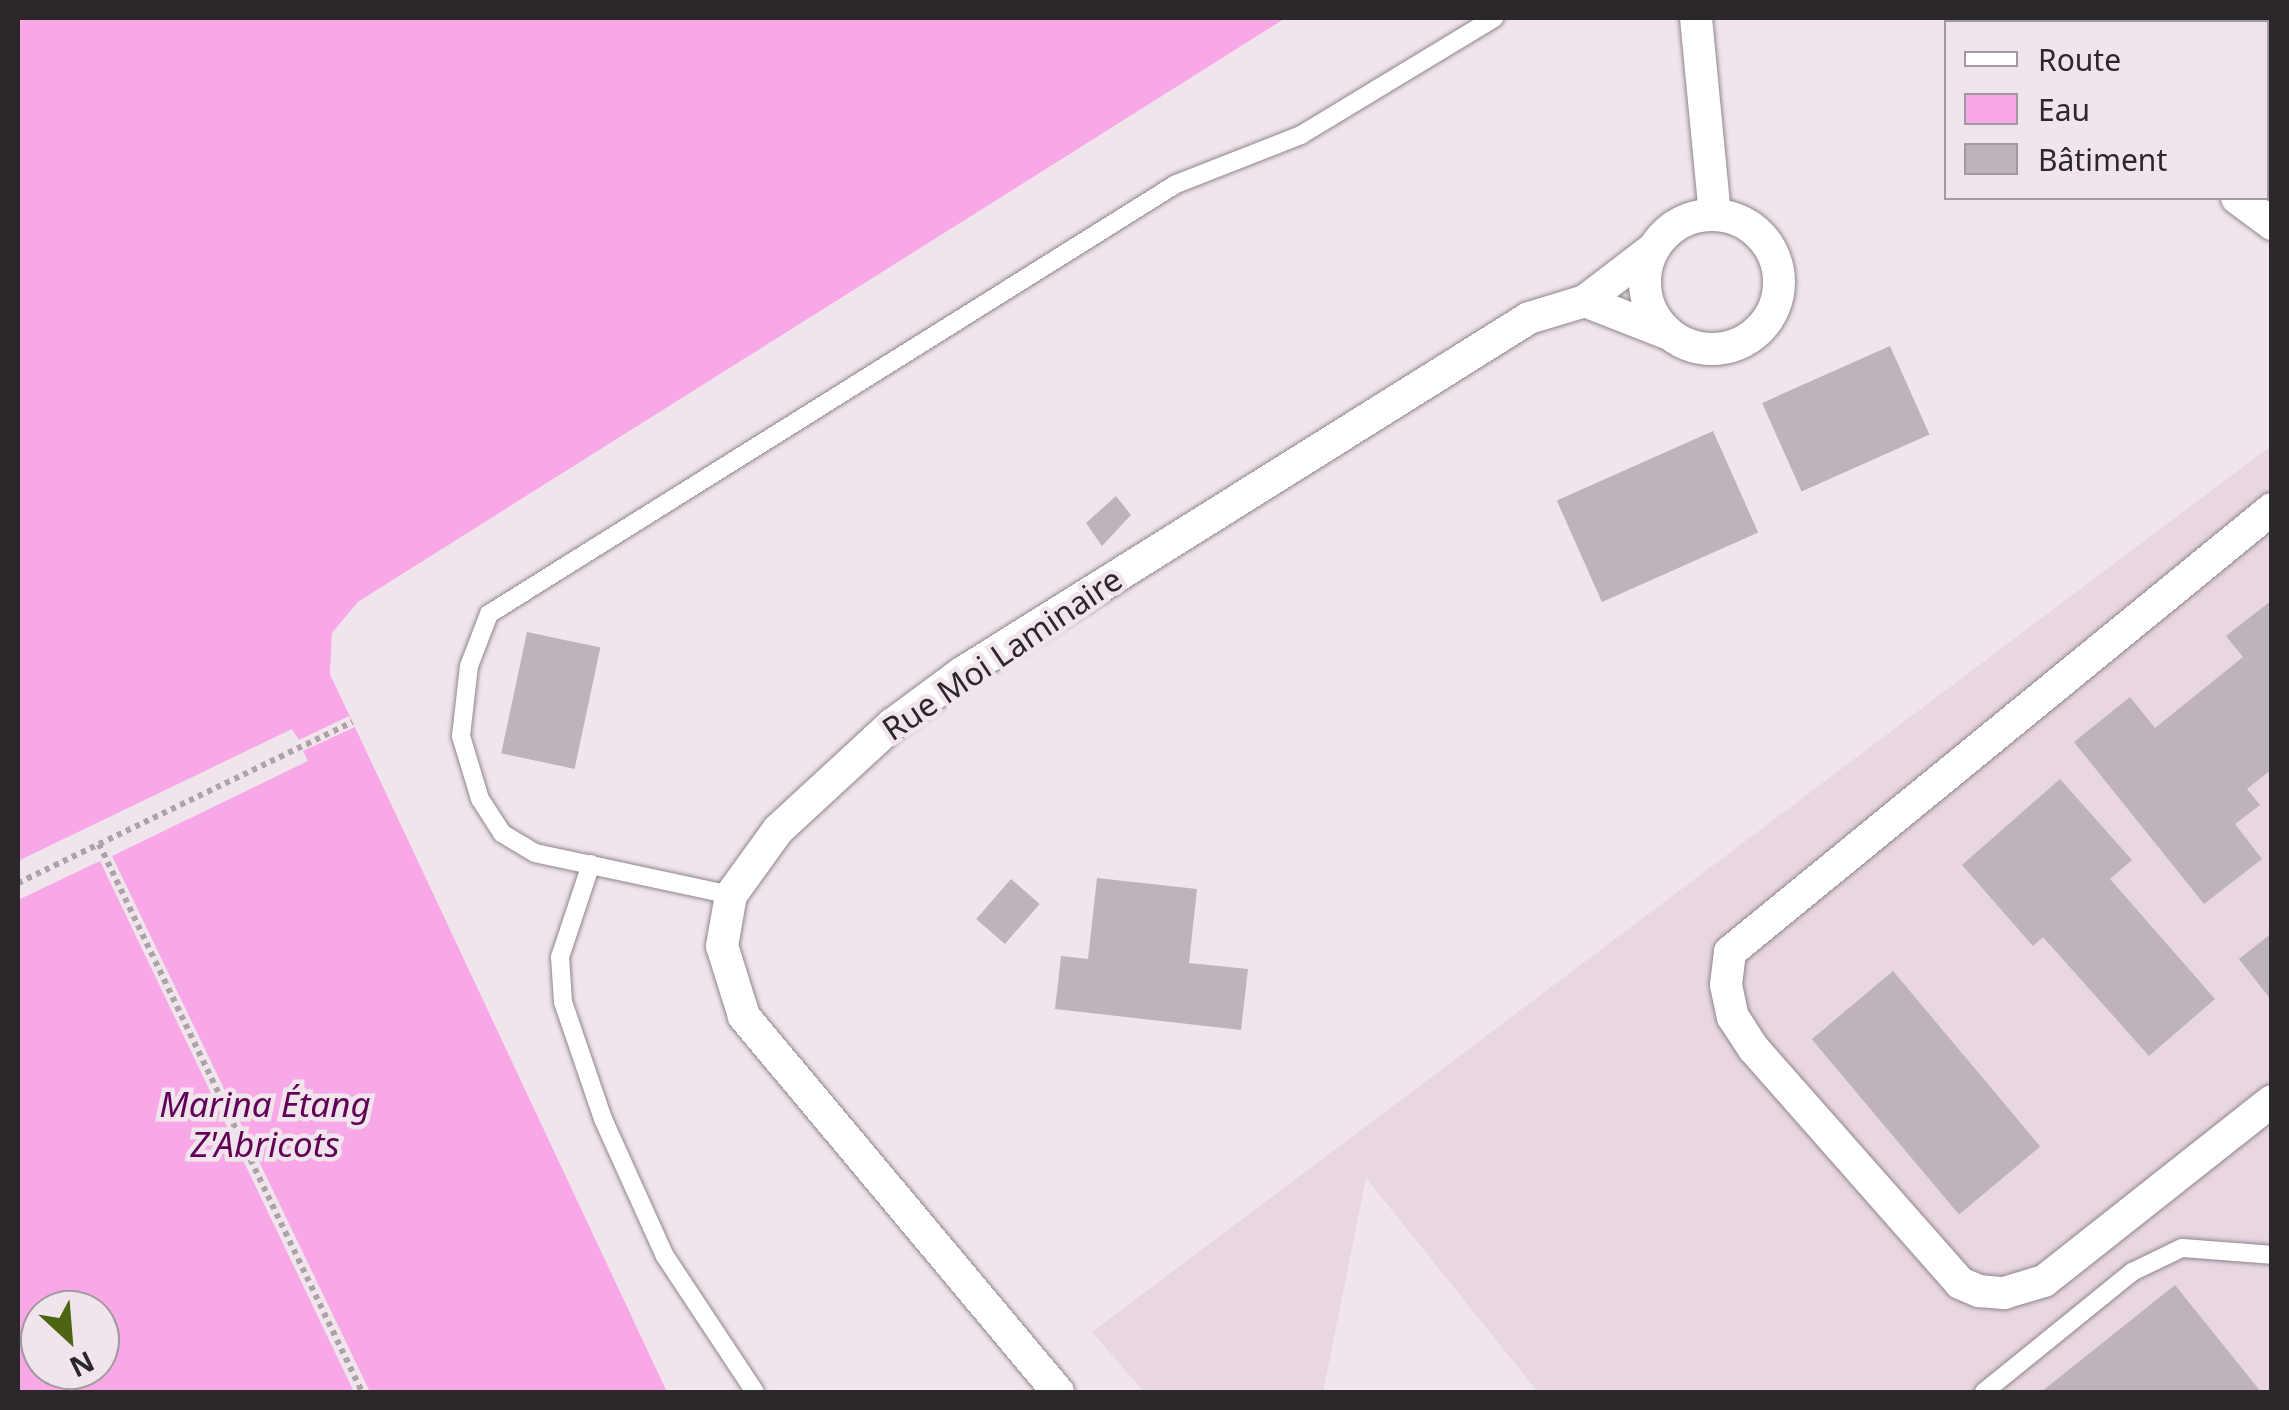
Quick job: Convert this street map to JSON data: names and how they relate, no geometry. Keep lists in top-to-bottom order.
{
  "streets": {
    "street": ["Rue Moi Laminaire"]
  },
  "water": ["Marina Étang Z'Abricots"],
  "legend": ["Route", "Eau", "Bâtiment"],
  "north": "bottom right"
}
